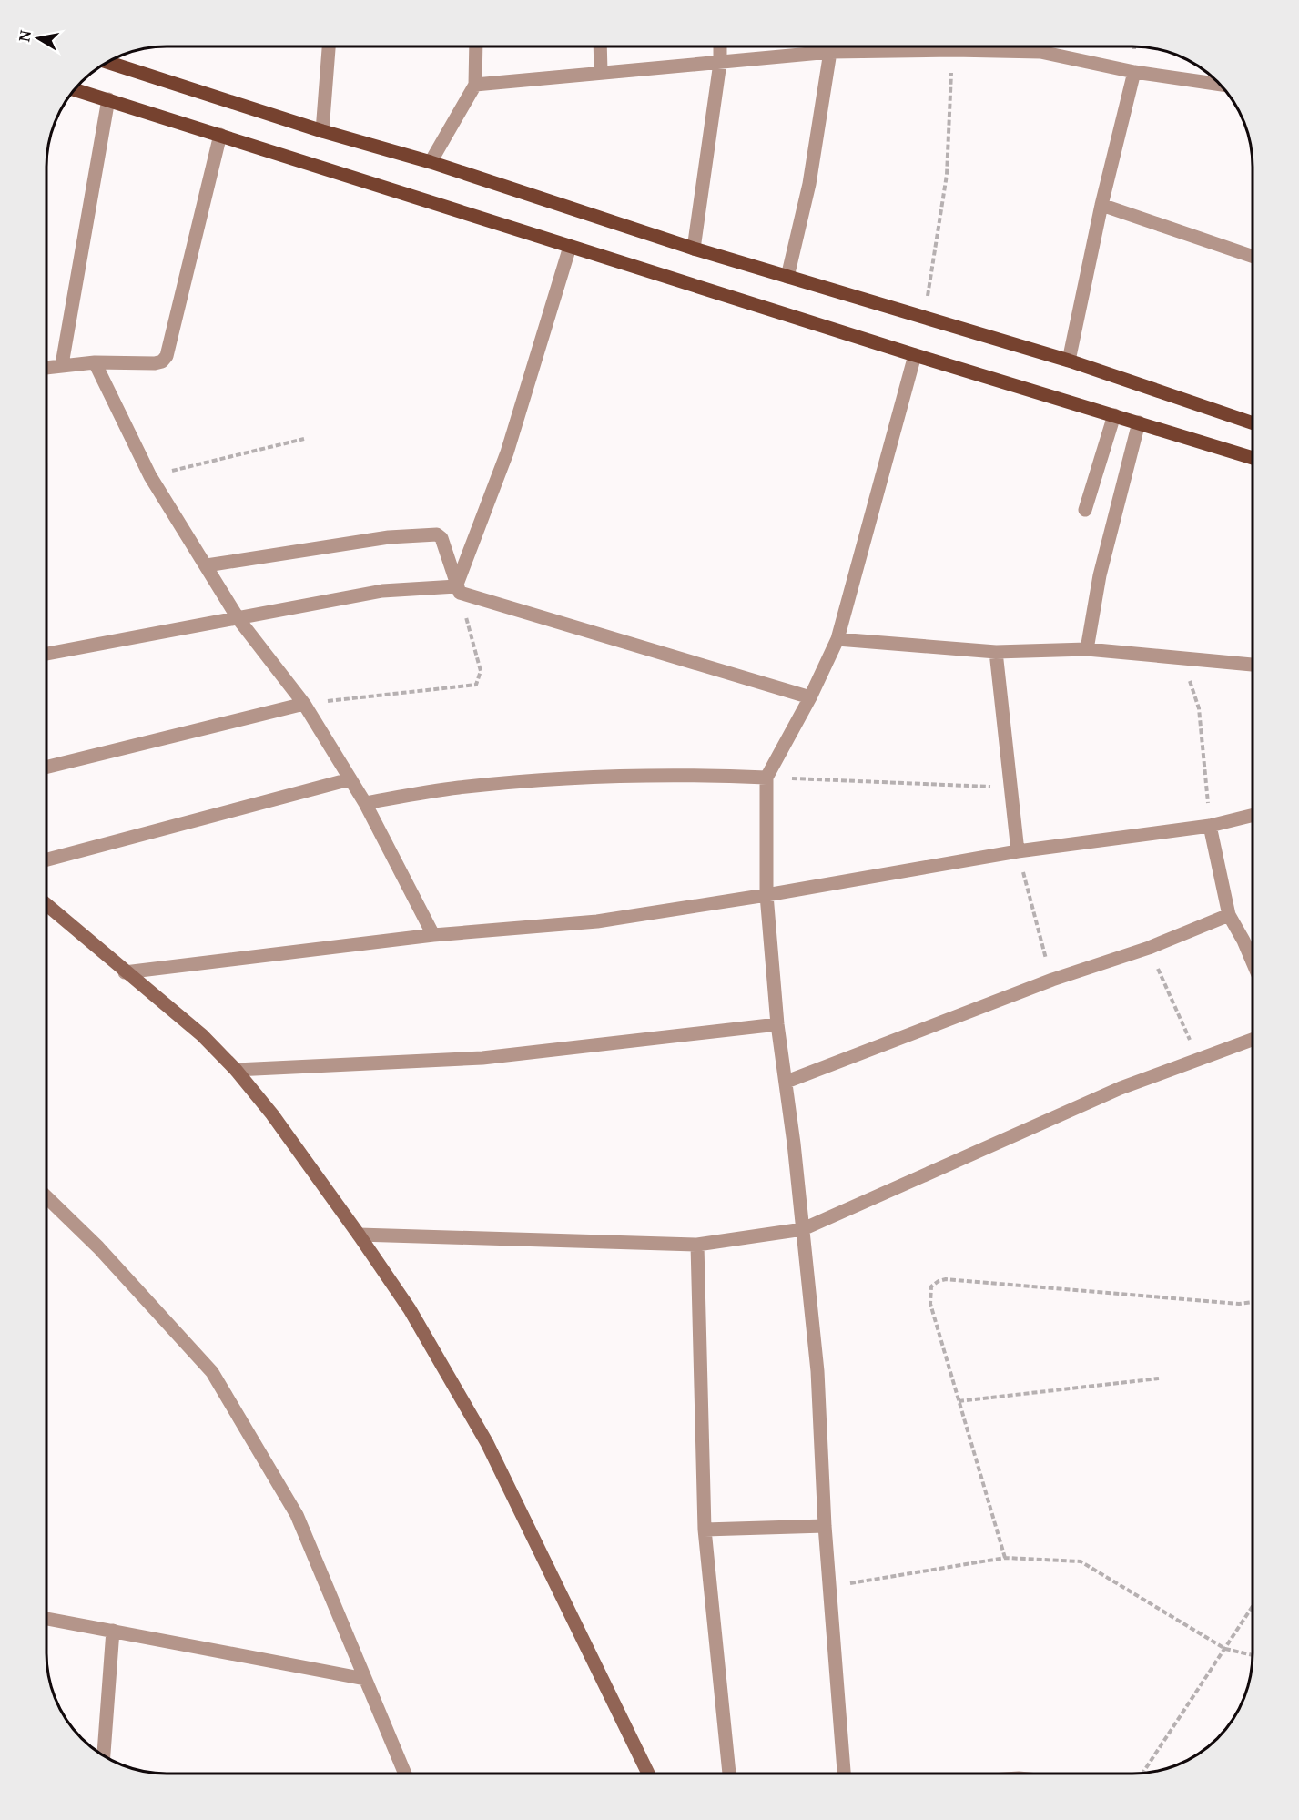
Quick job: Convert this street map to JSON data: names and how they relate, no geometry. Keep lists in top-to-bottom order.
{
  "north": "left"
}
